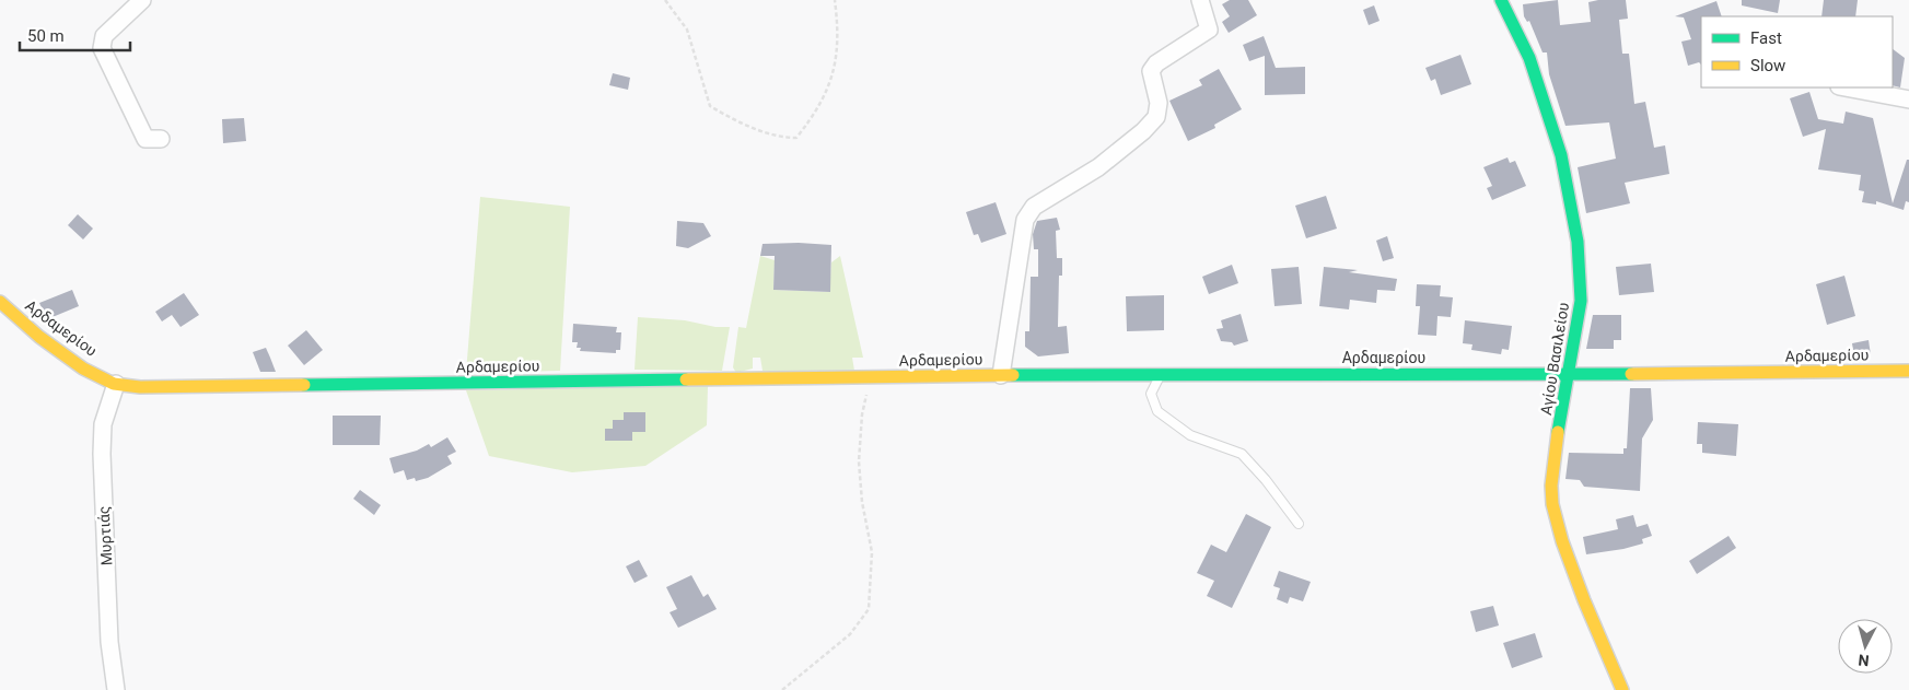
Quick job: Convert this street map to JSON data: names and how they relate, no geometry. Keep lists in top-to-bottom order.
{
  "streets": {
    "street": ["Αρδαμερίου", "Αγίου Βασιλείου", "Μυρτιάς"]
  },
  "crossings": [
    ["Αρδαμερίου", "Αγίου Βασιλείου"],
    ["Αρδαμερίου", "Μυρτιάς"]
  ],
  "legend": ["Fast", "Slow"],
  "scale_bar": "50 m",
  "north": "bottom"
}
